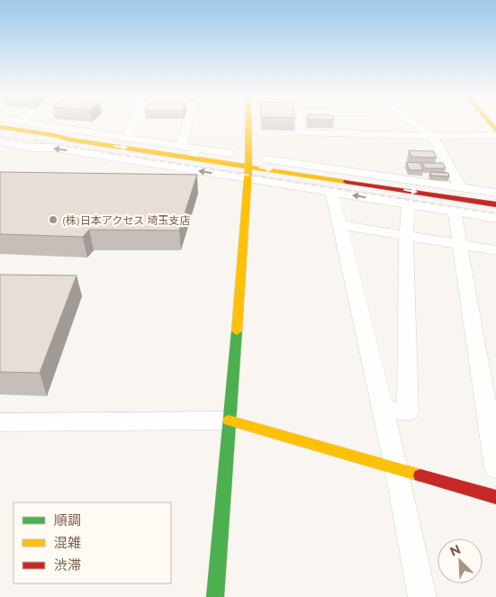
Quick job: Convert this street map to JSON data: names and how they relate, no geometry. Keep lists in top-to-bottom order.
{
  "places": ["(株)日本アクセス 埼玉支店"],
  "legend": ["順調", "混雑", "渋滞"],
  "north": "top left"
}
